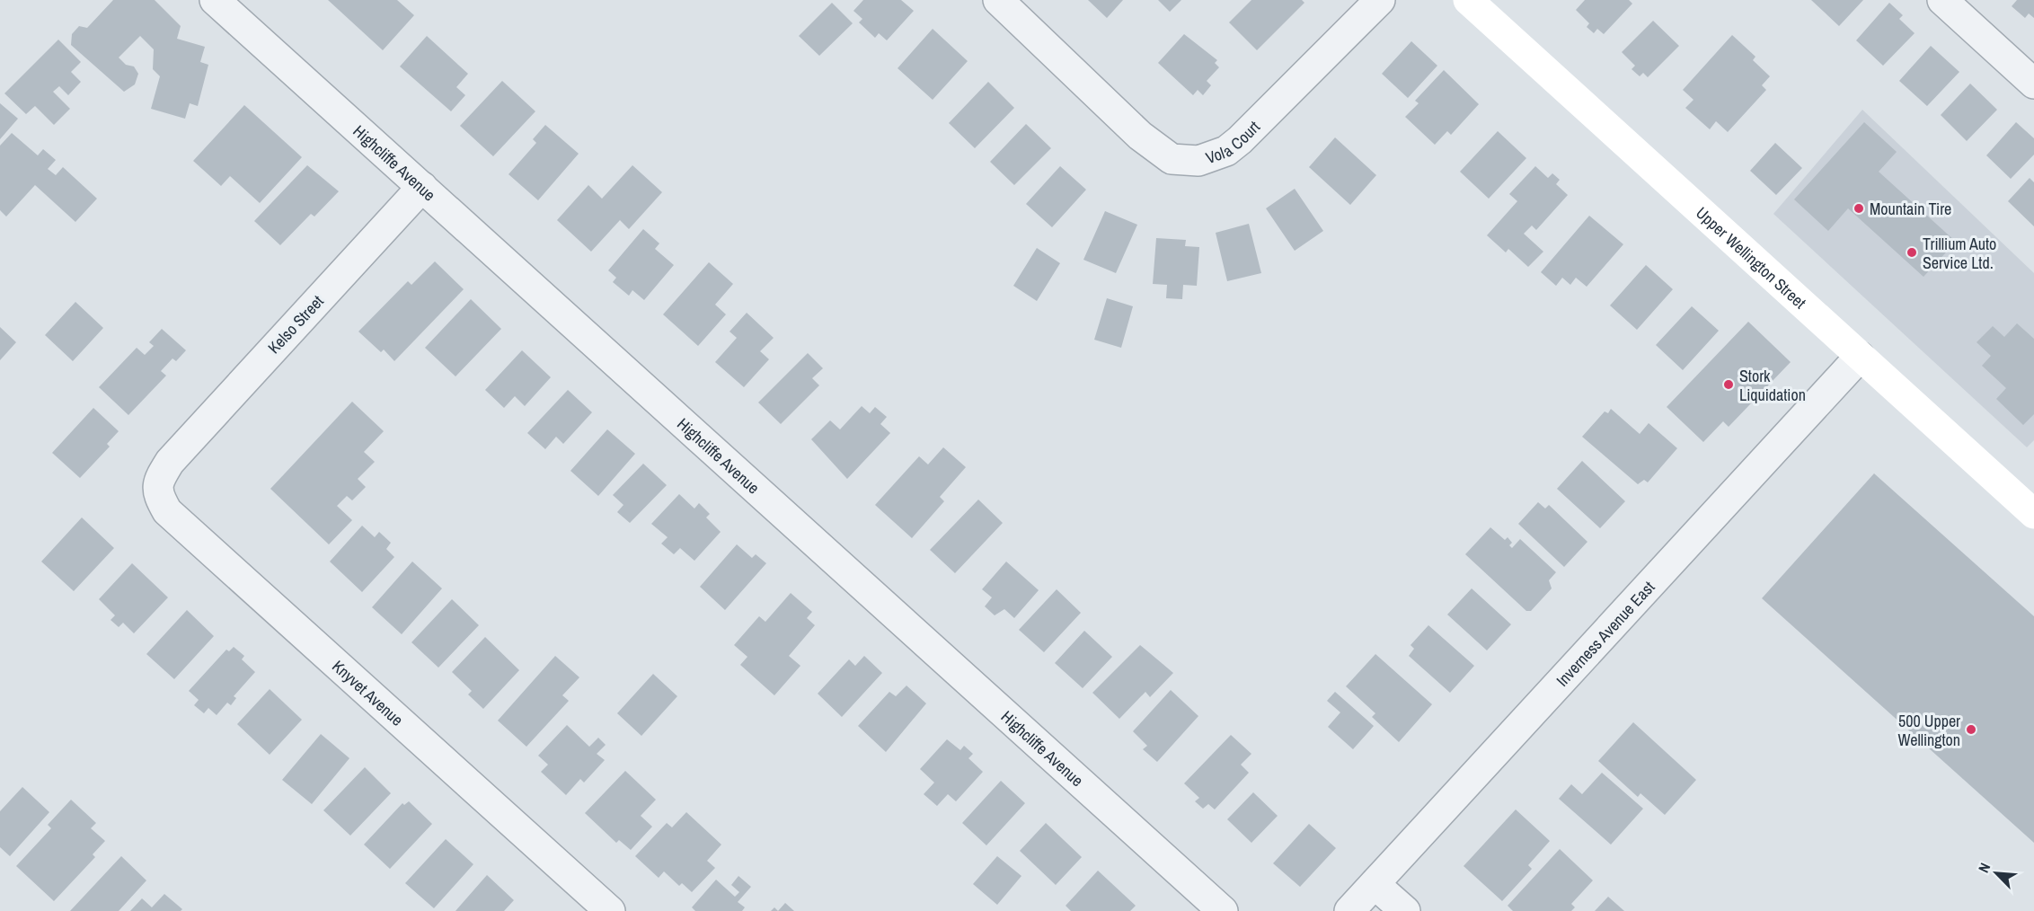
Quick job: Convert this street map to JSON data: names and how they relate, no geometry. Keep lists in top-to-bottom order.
{
  "streets": {
    "main road": ["Upper Wellington Street"],
    "street": [
      "Vola Court",
      "Highcliffe Avenue",
      "Kelso Street",
      "Inverness Avenue East",
      "Knyvet Avenue"
    ]
  },
  "crossings": [
    ["Highcliffe Avenue", "Kelso Street"],
    ["Upper Wellington Street", "Inverness Avenue East"],
    ["Kelso Street", "Knyvet Avenue"]
  ],
  "places": [
    "Mountain Tire",
    "Trillium Auto Service Ltd.",
    "Stork Liquidation",
    "500 Upper Wellington"
  ],
  "north": "top left"
}
